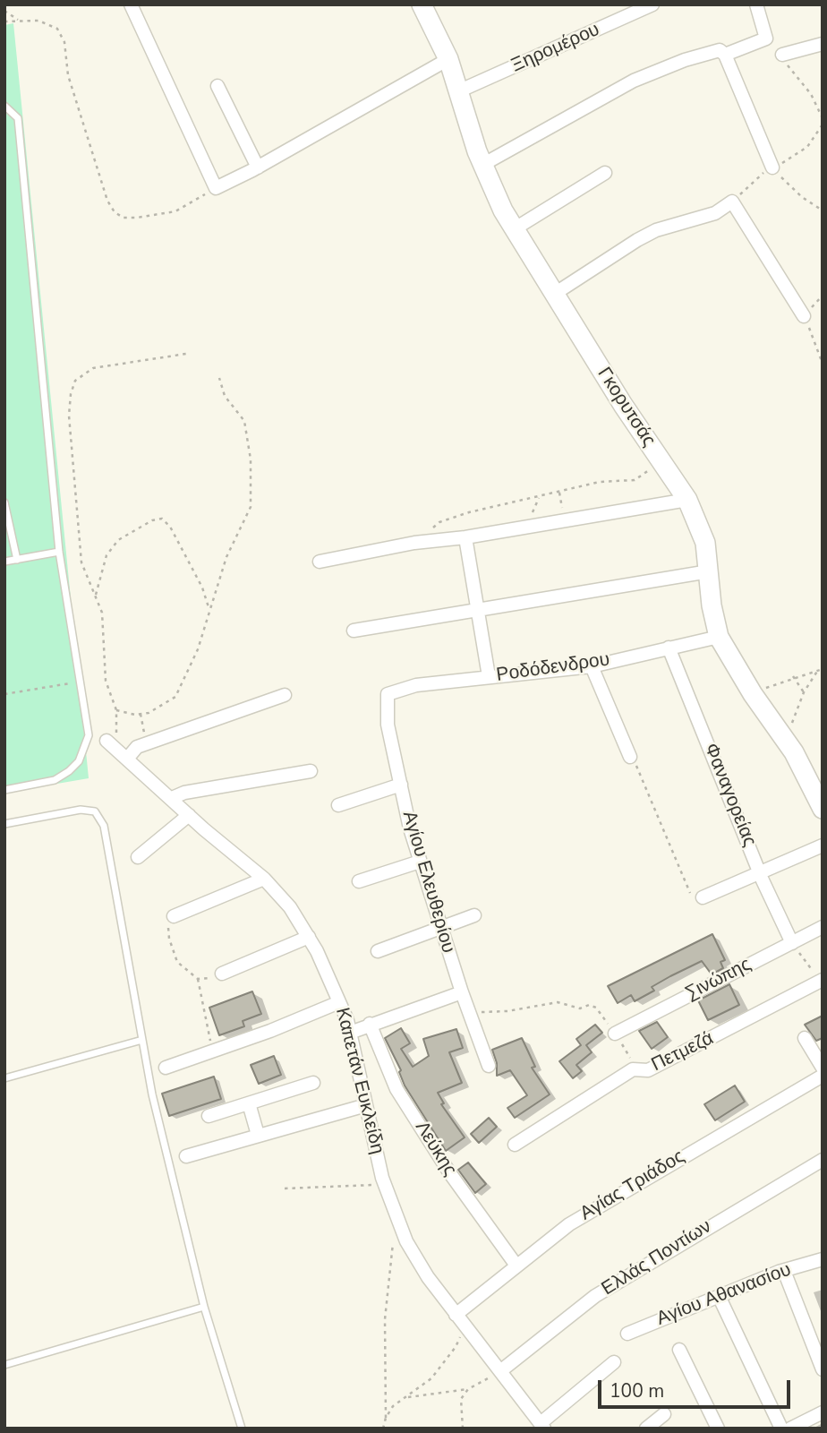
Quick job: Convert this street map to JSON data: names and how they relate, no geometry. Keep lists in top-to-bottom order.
{
  "streets": {
    "street": [
      "Ξηρομέρου",
      "Γκορυτσάς",
      "Ροδόδενδρου",
      "Φαναγορείας",
      "Αγίου Ελευθερίου",
      "Σινώπης",
      "Πετμεζά",
      "Καπετάν Ευκλείδη",
      "Λεύκης",
      "Αγίας Τριάδος",
      "Ελλάς Ποντίων",
      "Αγίου Αθανασίου"
    ]
  },
  "crossings": [
    ["Ξηρομέρου", "Γκορυτσάς"],
    ["Γκορυτσάς", "Ροδόδενδρου"],
    ["Ροδόδενδρου", "Φαναγορείας"],
    ["Ροδόδενδρου", "Αγίου Ελευθερίου"],
    ["Φαναγορείας", "Σινώπης"],
    ["Καπετάν Ευκλείδη", "Αγίας Τριάδος"],
    ["Καπετάν Ευκλείδη", "Ελλάς Ποντίων"],
    ["Λεύκης", "Αγίας Τριάδος"]
  ],
  "scale_bar": "100 m"
}
